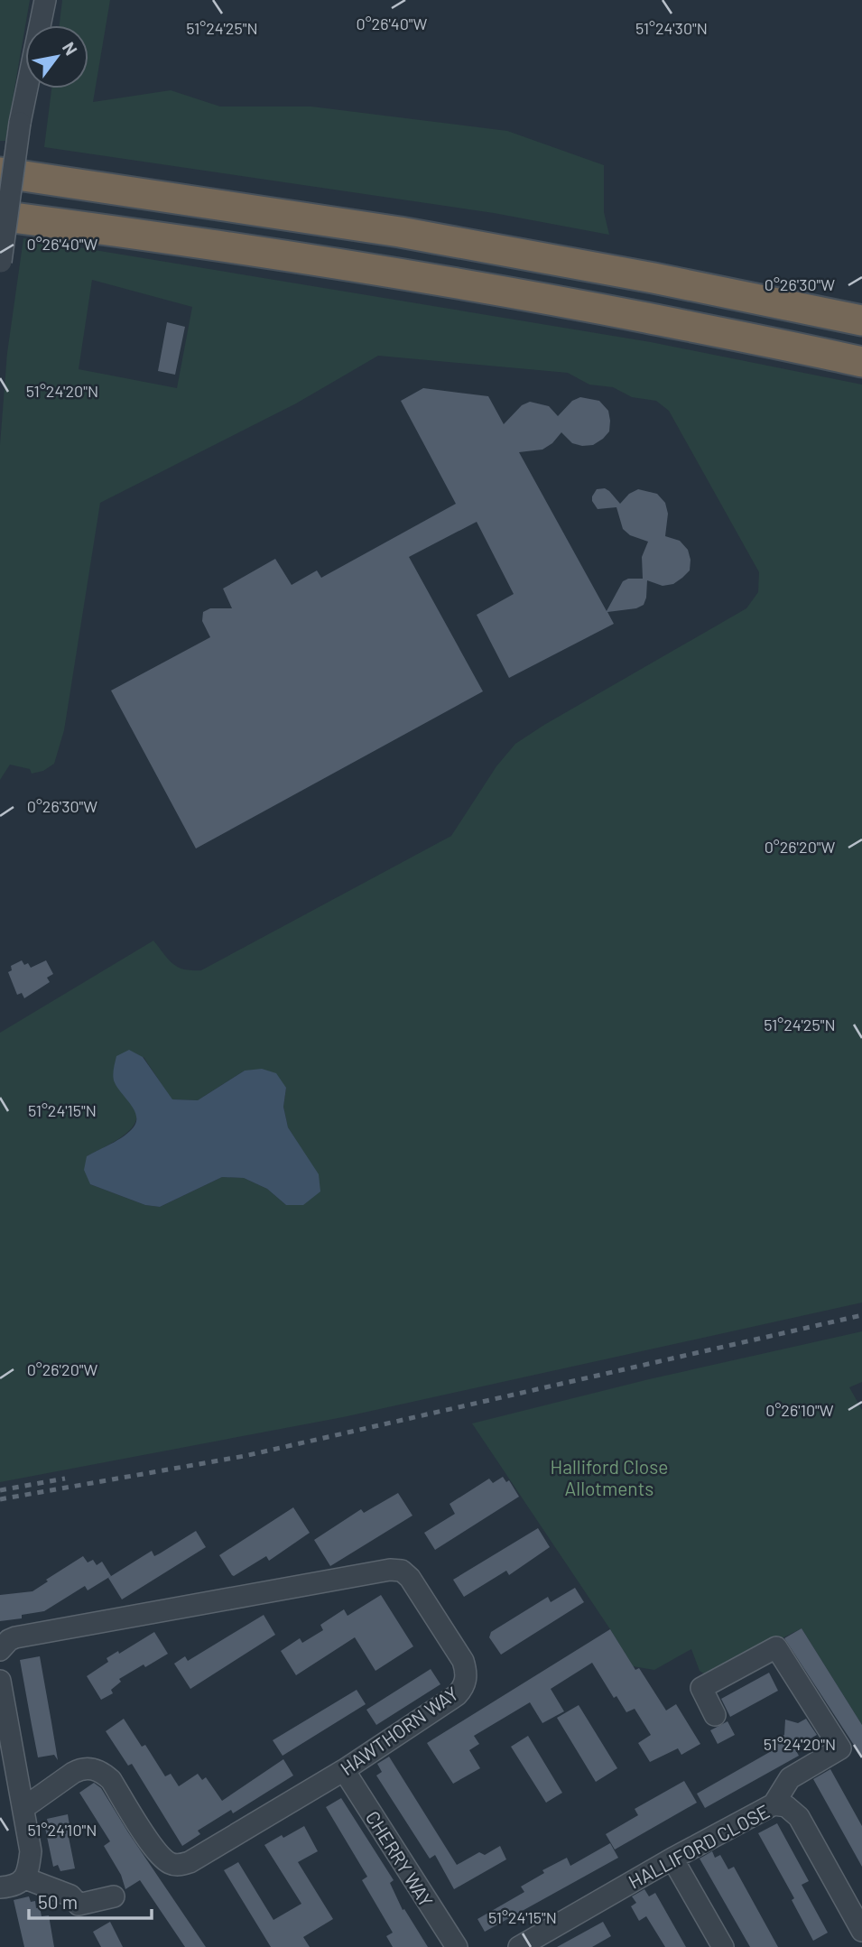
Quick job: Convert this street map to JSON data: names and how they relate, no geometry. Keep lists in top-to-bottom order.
{
  "streets": {
    "street": ["HAWTHORN WAY", "HALLIFORD CLOSE", "CHERRY WAY"]
  },
  "crossings": [
    ["HAWTHORN WAY", "CHERRY WAY"]
  ],
  "parks": ["Halliford Close Allotments"],
  "scale_bar": "50 m",
  "north": "top right",
  "coordinates": [
    "0°26'40\"W",
    "51°24'25\"N",
    "51°24'30\"N",
    "0°26'30\"W",
    "51°24'20\"N",
    "0°26'20\"W",
    "51°24'15\"N",
    "0°26'10\"W",
    "51°24'10\"N"
  ]
}
